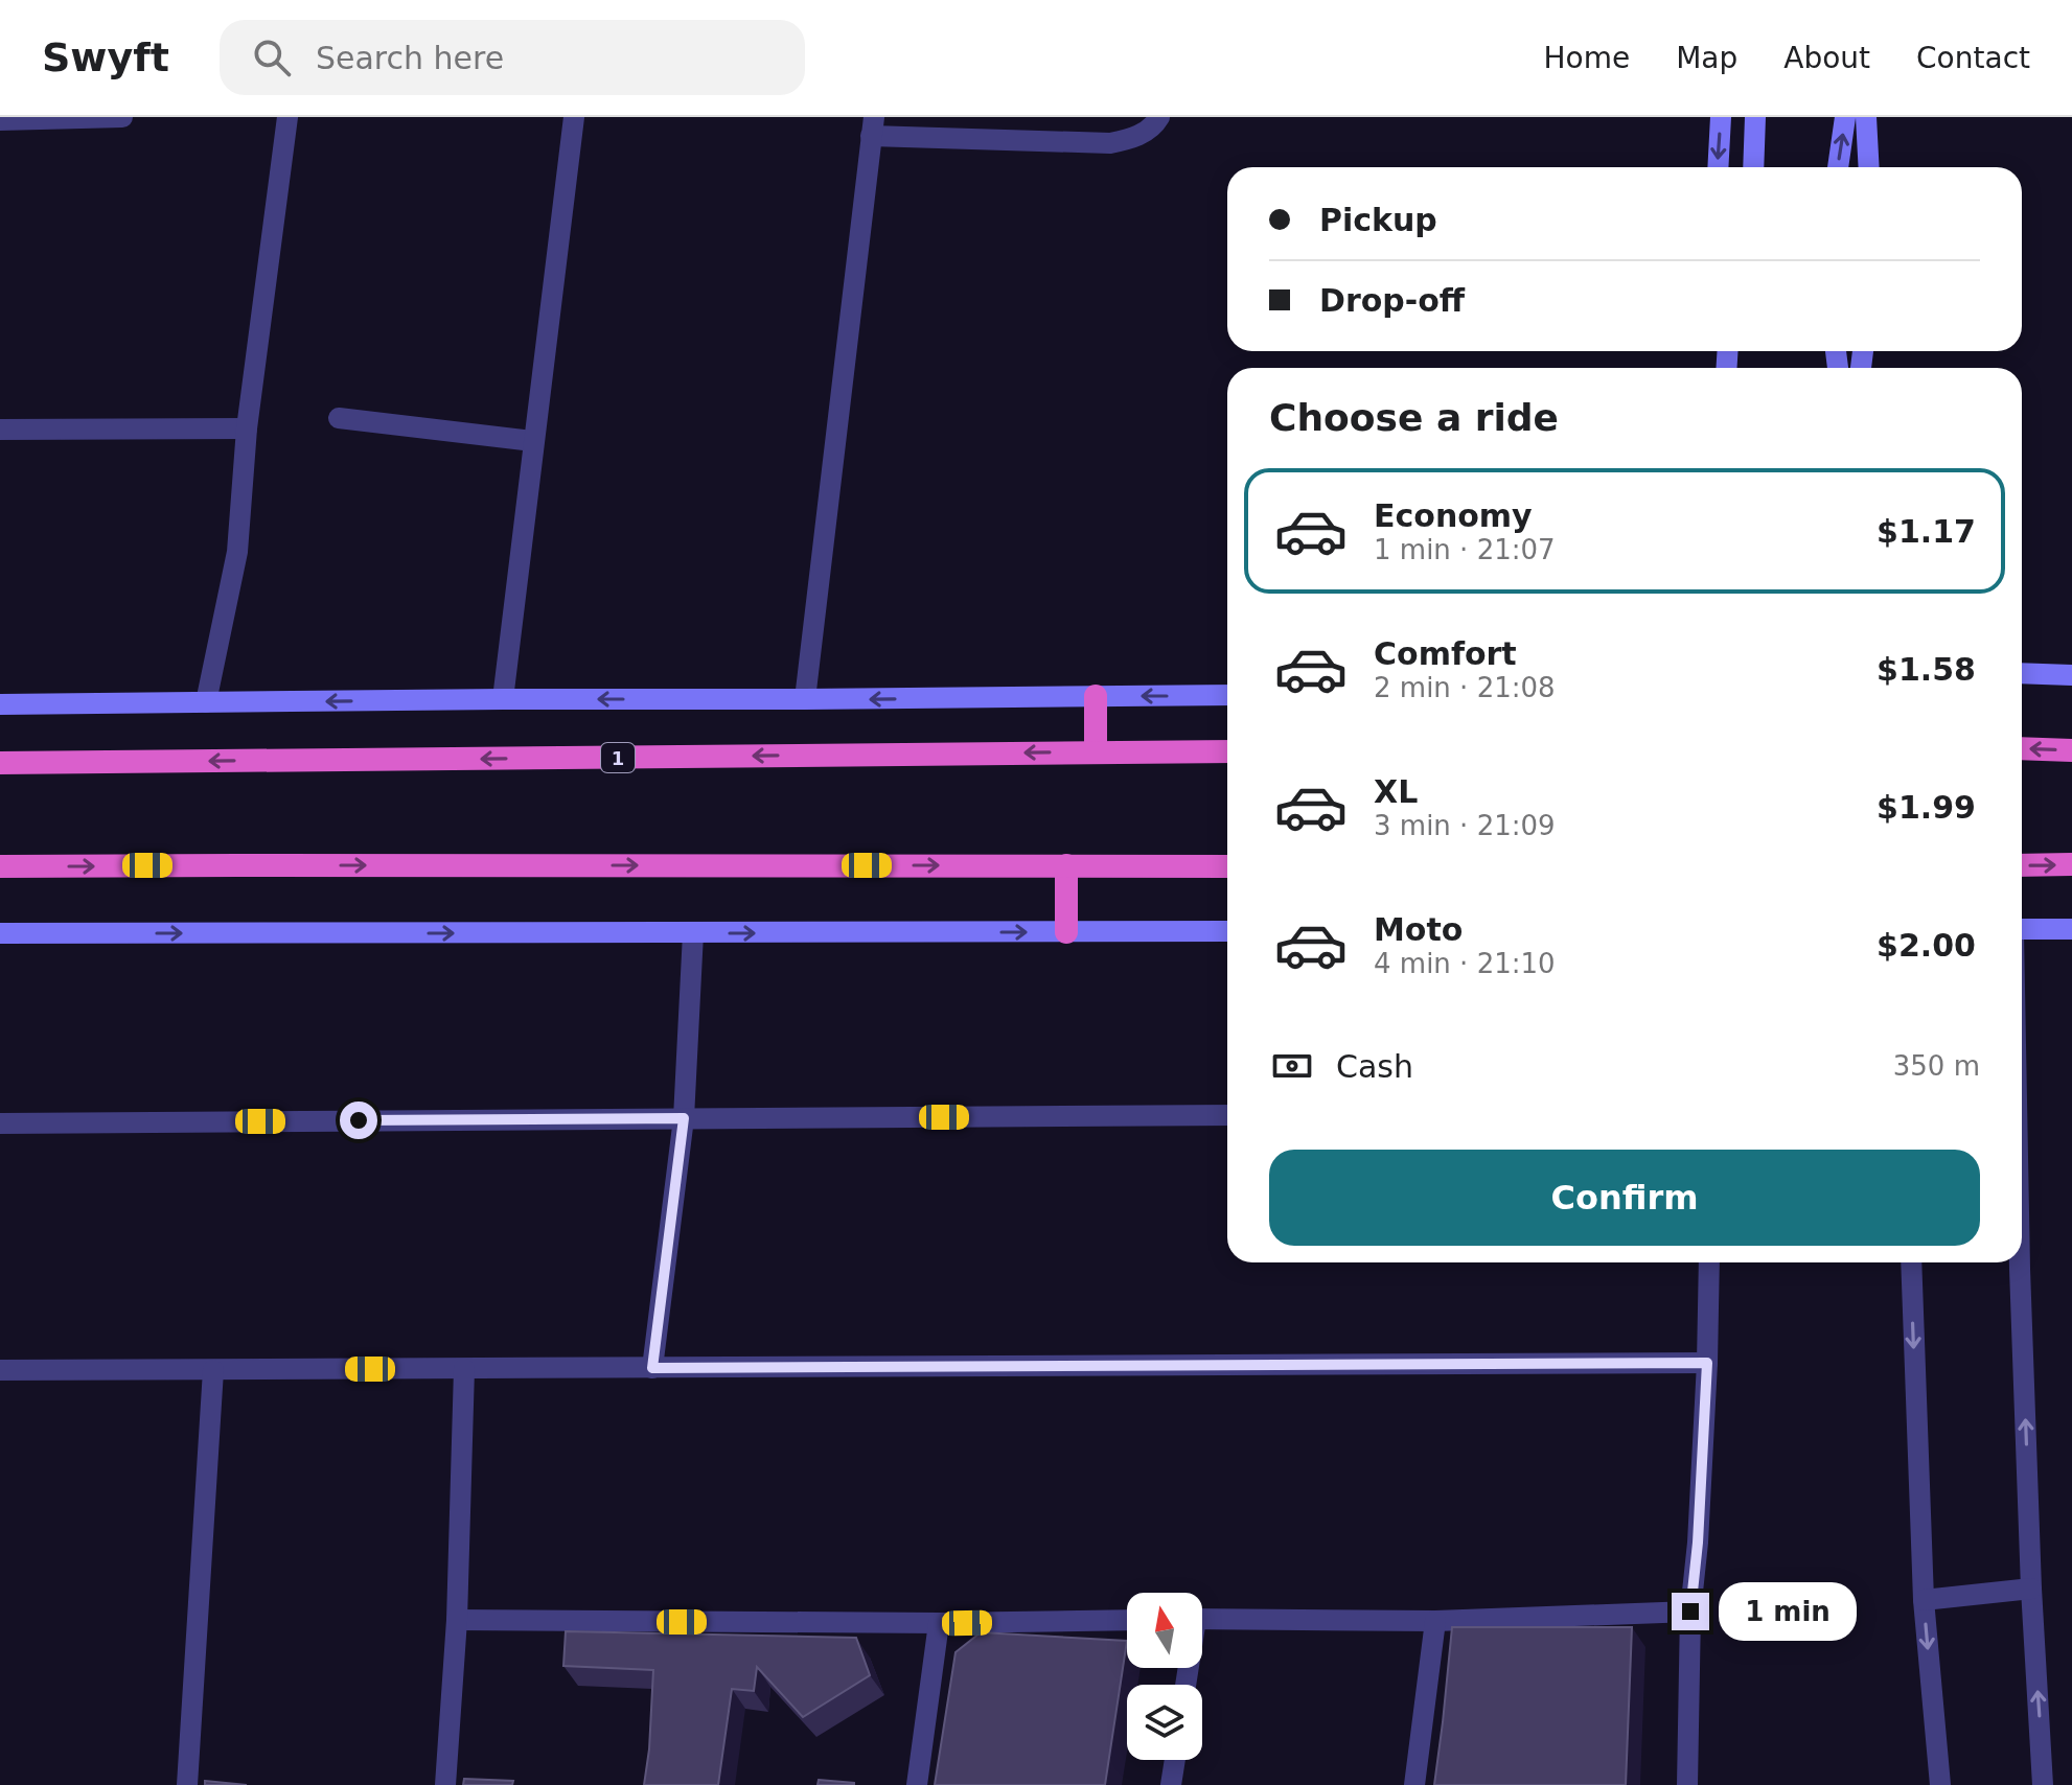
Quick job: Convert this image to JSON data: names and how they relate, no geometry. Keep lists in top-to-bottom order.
{
  "streets": {
    "highway": ["1"]
  },
  "north": "top",
  "page": {
    "header": "Swyft",
    "search": "Search here",
    "nav": [
      "Home",
      "Map",
      "About",
      "Contact"
    ],
    "banner": ["Pickup", "Drop-off"],
    "heading": "Choose a ride",
    "list": [
      {
        "name": "Economy",
        "note": "1 min · 21:07",
        "value": "$1.17"
      },
      {
        "name": "Comfort",
        "note": "2 min · 21:08",
        "value": "$1.58"
      },
      {
        "name": "XL",
        "note": "3 min · 21:09",
        "value": "$1.99"
      },
      {
        "name": "Moto",
        "note": "4 min · 21:10",
        "value": "$2.00"
      }
    ],
    "pay": ["Cash", "350 m"],
    "buttons": "Confirm",
    "bubble": "1 min"
  }
}
